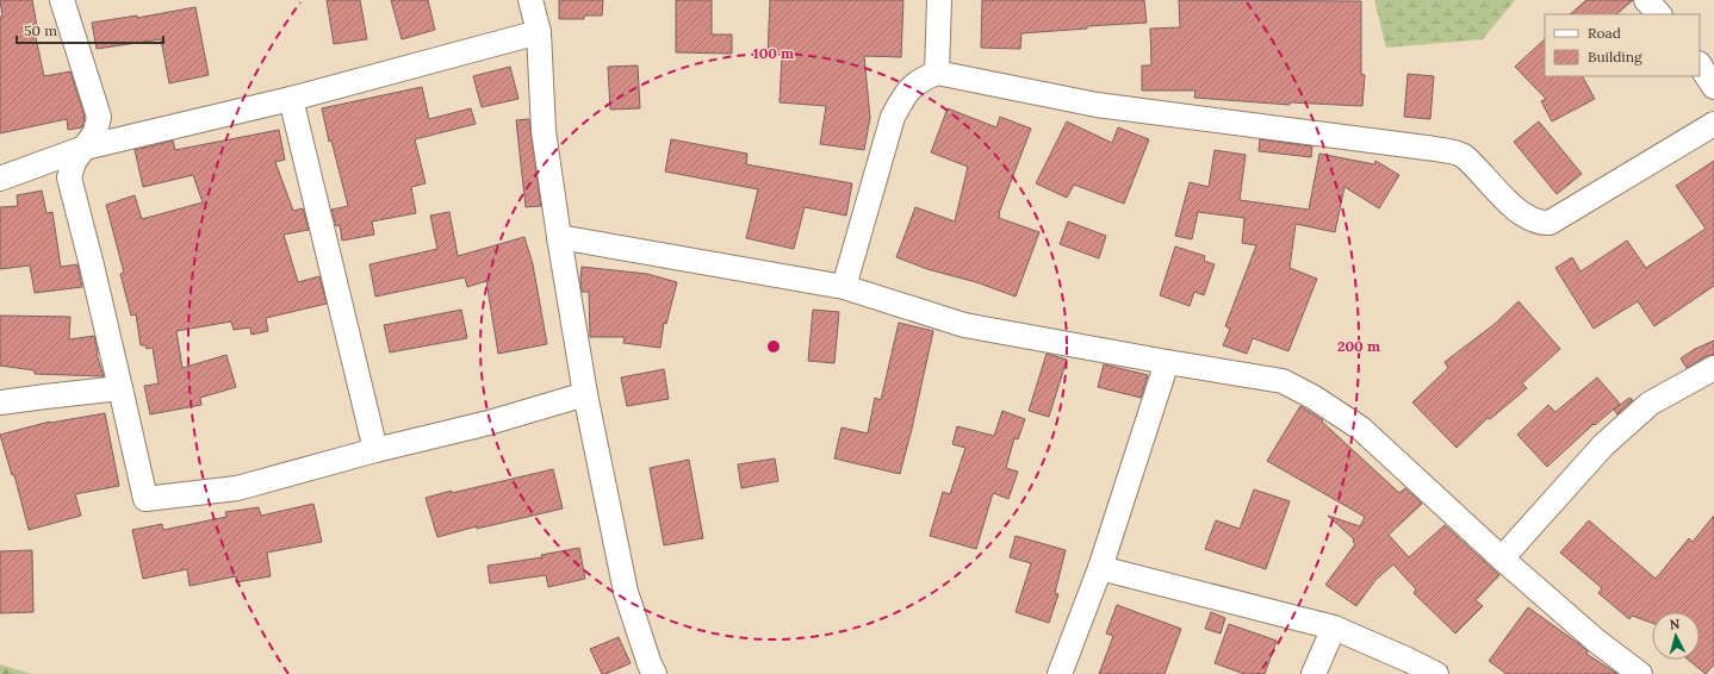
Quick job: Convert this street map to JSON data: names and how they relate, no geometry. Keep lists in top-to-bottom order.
{
  "legend": ["Road", "Building"],
  "scale_bar": "50 m",
  "north": "top",
  "rings": ["100 m", "200 m"]
}
